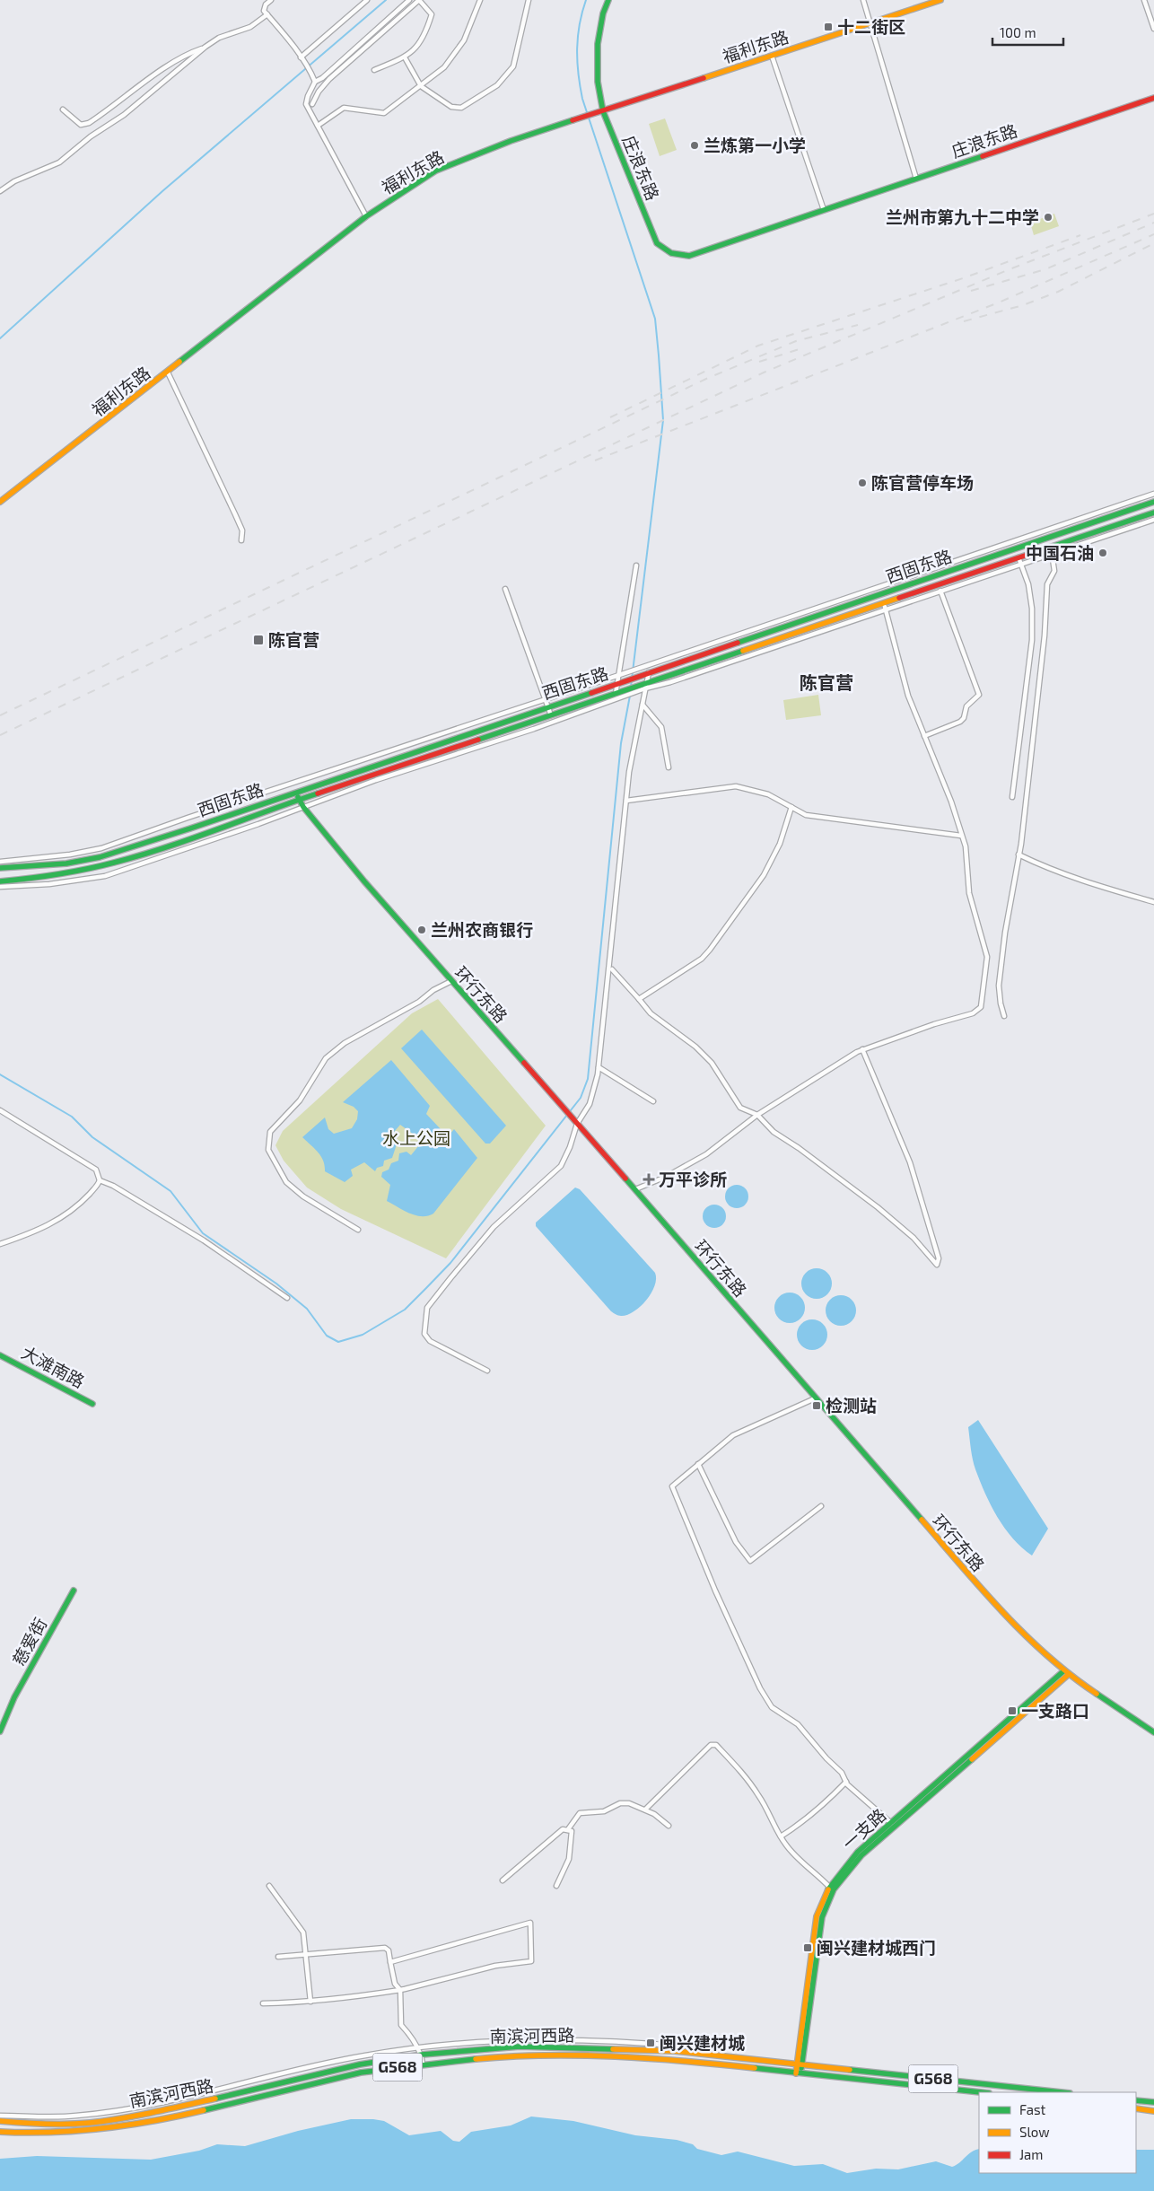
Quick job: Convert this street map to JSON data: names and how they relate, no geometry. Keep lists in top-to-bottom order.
{
  "streets": {
    "main road": [
      "福利东路",
      "庄浪东路",
      "西固东路",
      "环行东路",
      "大滩南路",
      "慈爱街",
      "一支路",
      "南滨河西路",
      "G568"
    ]
  },
  "crossings": [
    ["福利东路", "庄浪东路"],
    ["西固东路", "环行东路"],
    ["环行东路", "一支路"],
    ["一支路", "南滨河西路"]
  ],
  "districts": ["陈官营"],
  "parks": ["水上公园"],
  "places": {
    "transit": [
      "十二街区",
      "陈官营",
      "检测站",
      "一支路口",
      "闽兴建材城西门",
      "闽兴建材城"
    ],
    "other": [
      "兰炼第一小学",
      "兰州市第九十二中学",
      "陈官营停车场",
      "中国石油",
      "兰州农商银行"
    ],
    "health": ["万平诊所"]
  },
  "legend": ["Fast", "Slow", "Jam"],
  "scale_bar": "100 m"
}
